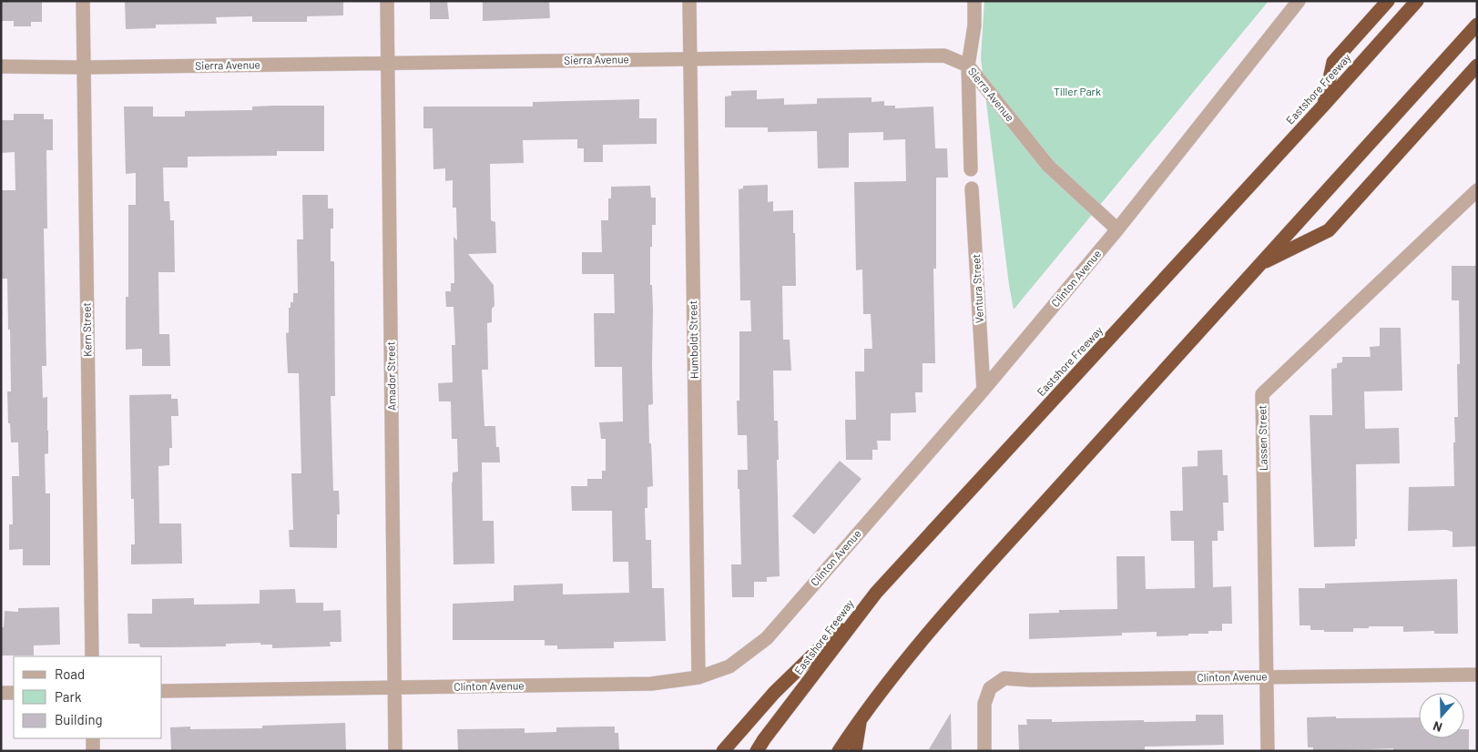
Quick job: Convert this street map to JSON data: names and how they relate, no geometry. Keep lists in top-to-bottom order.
{
  "streets": {
    "highway": ["Eastshore Freeway"],
    "street": [
      "Sierra Avenue",
      "Clinton Avenue",
      "Ventura Street",
      "Kern Street",
      "Humboldt Street",
      "Amador Street",
      "Lassen Street"
    ]
  },
  "crossings": [
    ["Sierra Avenue", "Clinton Avenue"],
    ["Sierra Avenue", "Kern Street"],
    ["Sierra Avenue", "Humboldt Street"],
    ["Sierra Avenue", "Amador Street"],
    ["Clinton Avenue", "Ventura Street"],
    ["Clinton Avenue", "Humboldt Street"],
    ["Clinton Avenue", "Amador Street"],
    ["Clinton Avenue", "Lassen Street"]
  ],
  "parks": ["Tiller Park"],
  "legend": ["Road", "Park", "Building"],
  "north": "bottom"
}
